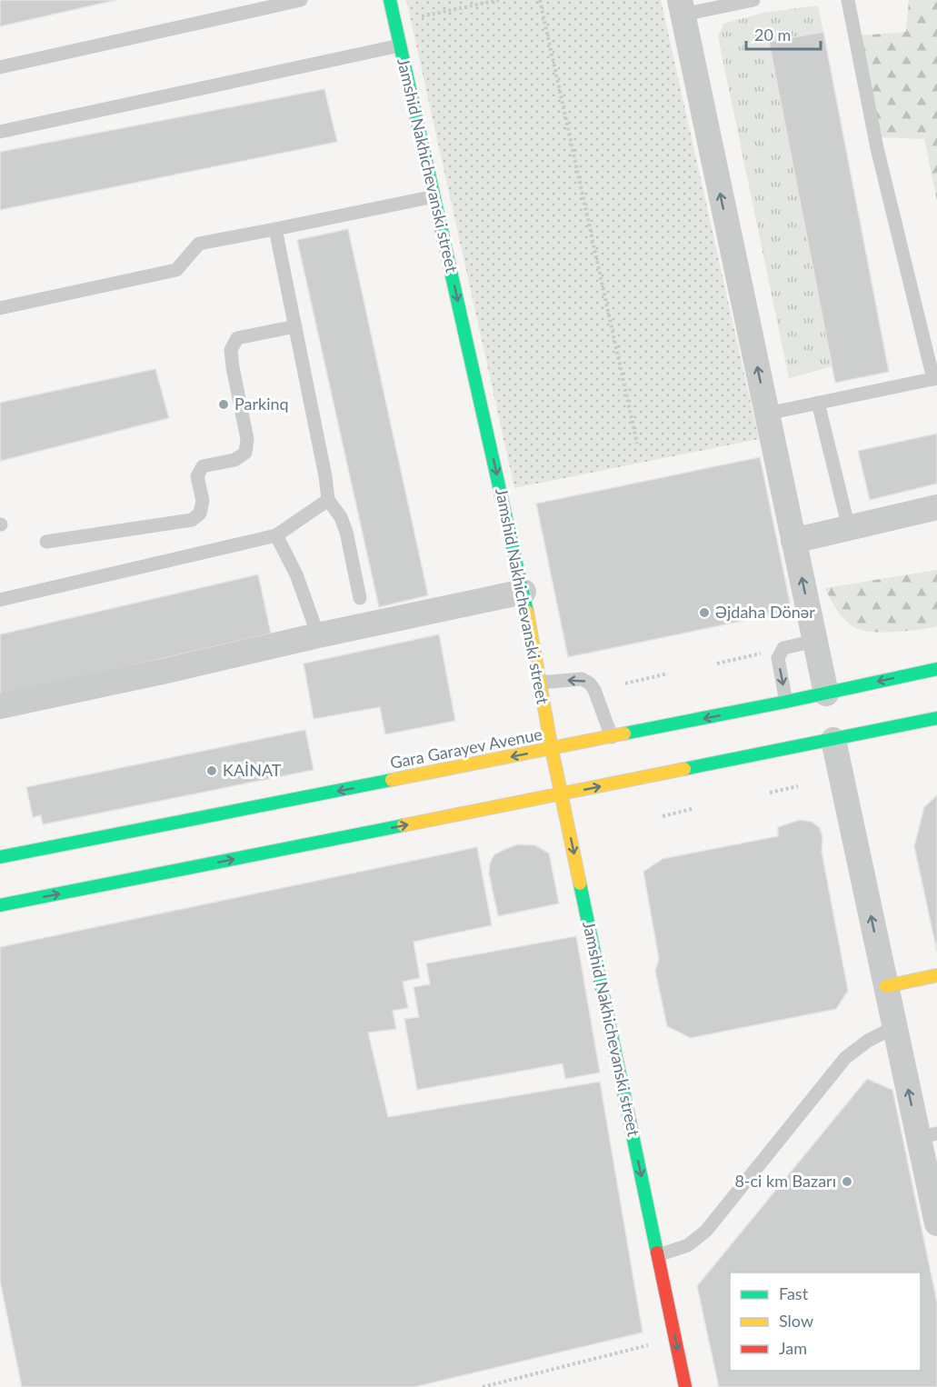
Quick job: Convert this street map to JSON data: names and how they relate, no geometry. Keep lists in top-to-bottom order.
{
  "streets": {
    "main road": ["Jamshid Nakhichevanski street", "Gara Garayev Avenue"]
  },
  "crossings": [
    ["Jamshid Nakhichevanski street", "Gara Garayev Avenue"]
  ],
  "one_way": ["Jamshid Nakhichevanski street"],
  "places": [
    "Parkinq",
    "Әjdaha Dönәr",
    "KAİNAT",
    "8-ci km Bazarı"
  ],
  "legend": ["Fast", "Slow", "Jam"],
  "scale_bar": "20 m"
}
